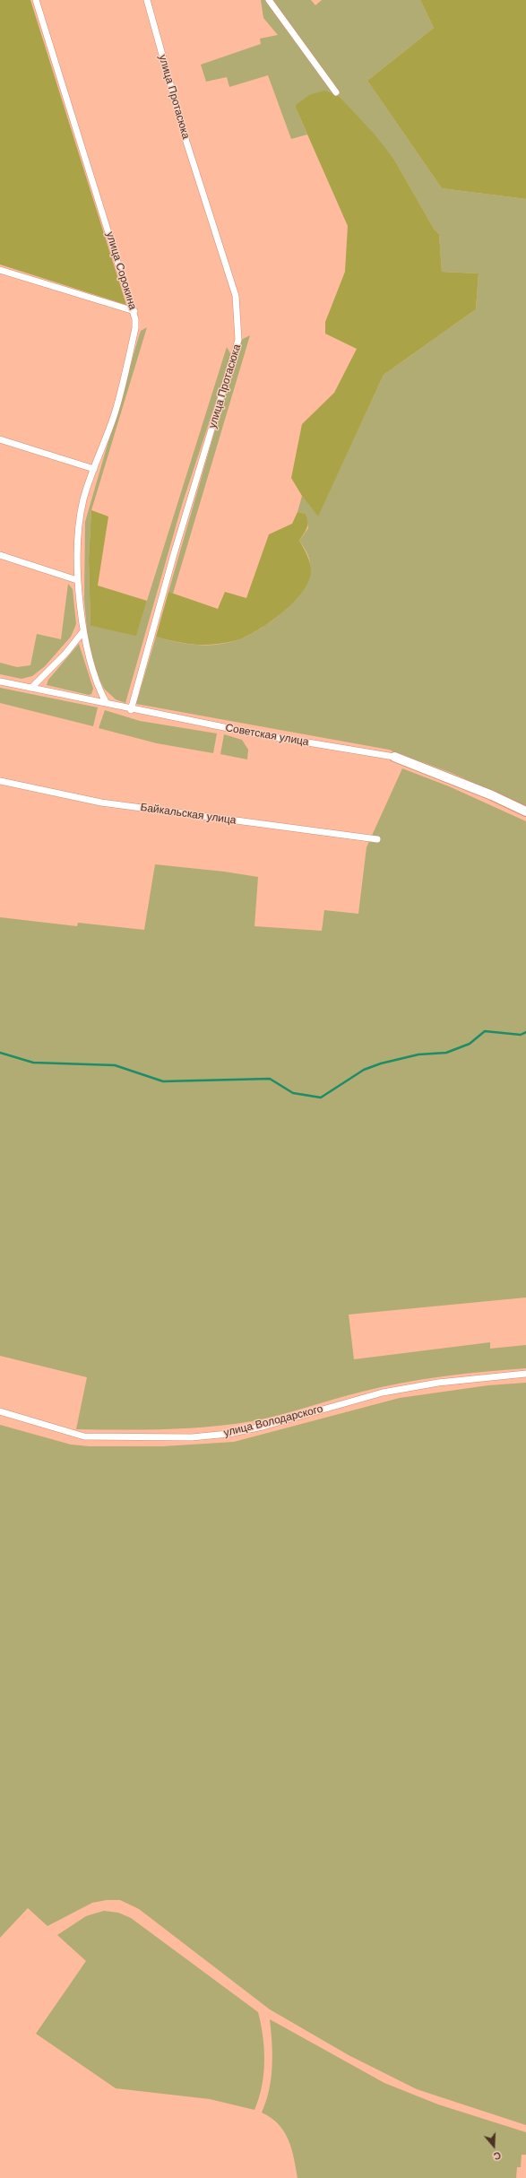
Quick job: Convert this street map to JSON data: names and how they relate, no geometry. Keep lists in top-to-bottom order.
{
  "streets": {
    "street": [
      "улица Протасюка",
      "улица Сорокина",
      "Советская улица",
      "Байкальская улица",
      "улица Володарского"
    ]
  },
  "crossings": [
    ["улица Протасюка", "Советская улица"],
    ["улица Сорокина", "Советская улица"]
  ],
  "north": "bottom"
}
